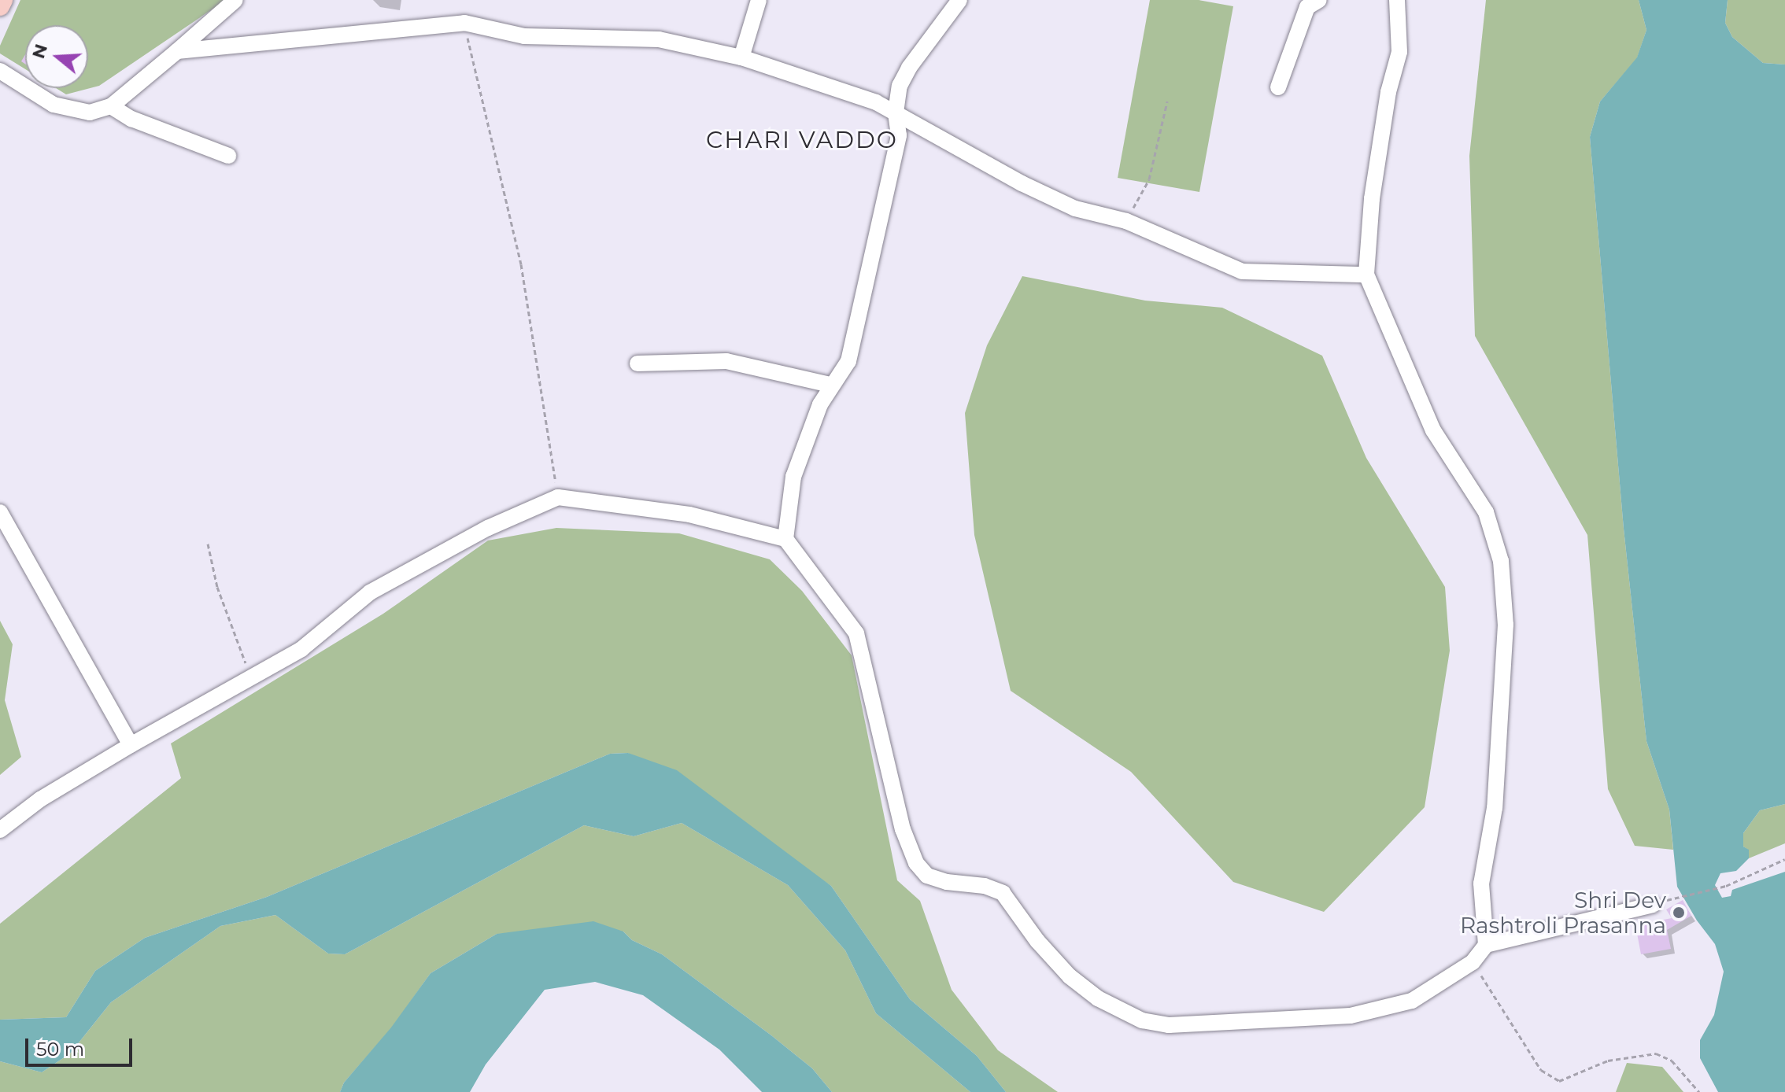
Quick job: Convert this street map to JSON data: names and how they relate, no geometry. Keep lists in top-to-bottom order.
{
  "districts": ["CHARI VADDO"],
  "places": ["Shri Dev Rashtroli Prasanna"],
  "scale_bar": "50 m",
  "north": "left"
}
